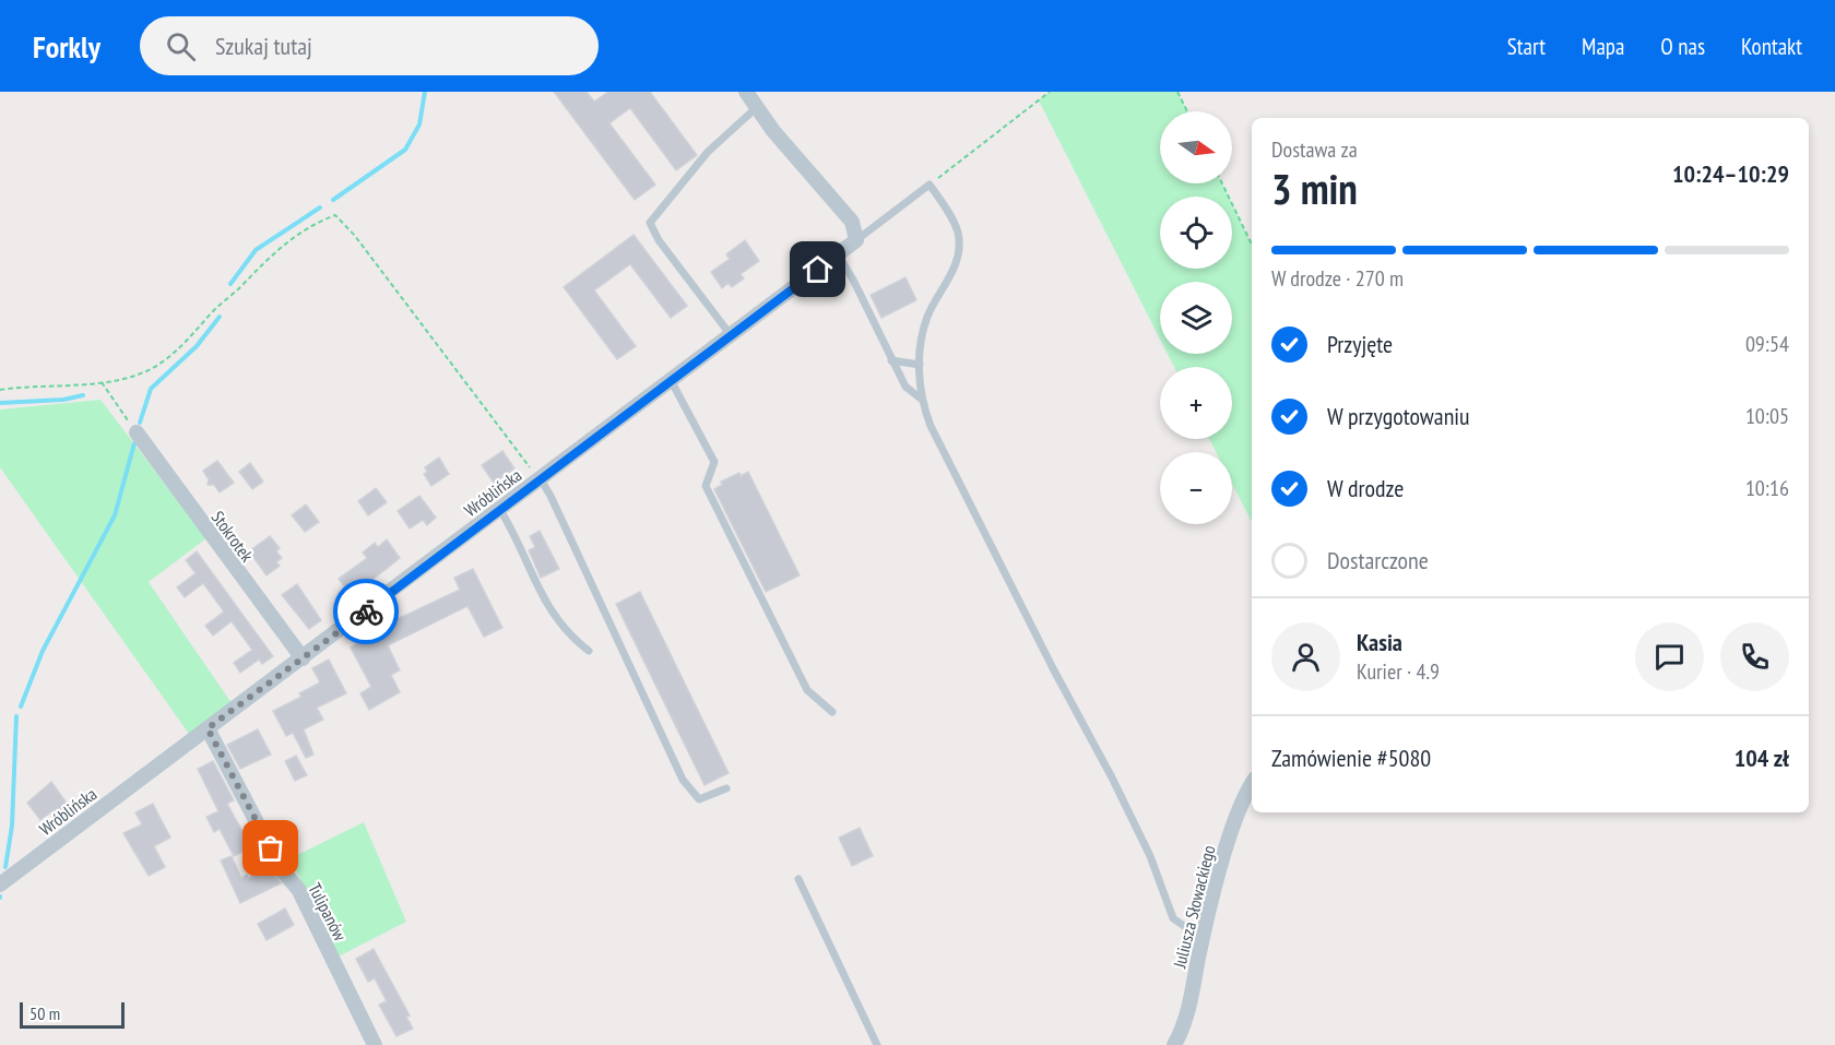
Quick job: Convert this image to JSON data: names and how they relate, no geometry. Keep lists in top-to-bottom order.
{
  "streets": {
    "street": [
      "Wróblińska",
      "Stokrotek",
      "Juliusza Słowackiego",
      "Tulipanów"
    ]
  },
  "crossings": [
    ["Wróblińska", "Stokrotek"],
    ["Wróblińska", "Tulipanów"]
  ],
  "scale_bar": "50 m",
  "north": "right",
  "page": {
    "header": "Forkly",
    "search": "Szukaj tutaj",
    "nav": [
      "Start",
      "Mapa",
      "O nas",
      "Kontakt"
    ],
    "map_buttons": ["+", "−"],
    "heading": ["3 min", "Dostawa za", "10:24–10:29"],
    "panel": [
      "Kasia",
      "Kurier · 4.9",
      "Zamówienie #5080",
      "104 zł"
    ],
    "bar": "W drodze · 270 m",
    "list": [
      ["Przyjęte", "09:54"],
      ["W przygotowaniu", "10:05"],
      ["W drodze", "10:16"],
      "Dostarczone"
    ],
    "scale": "50 m"
  }
}
